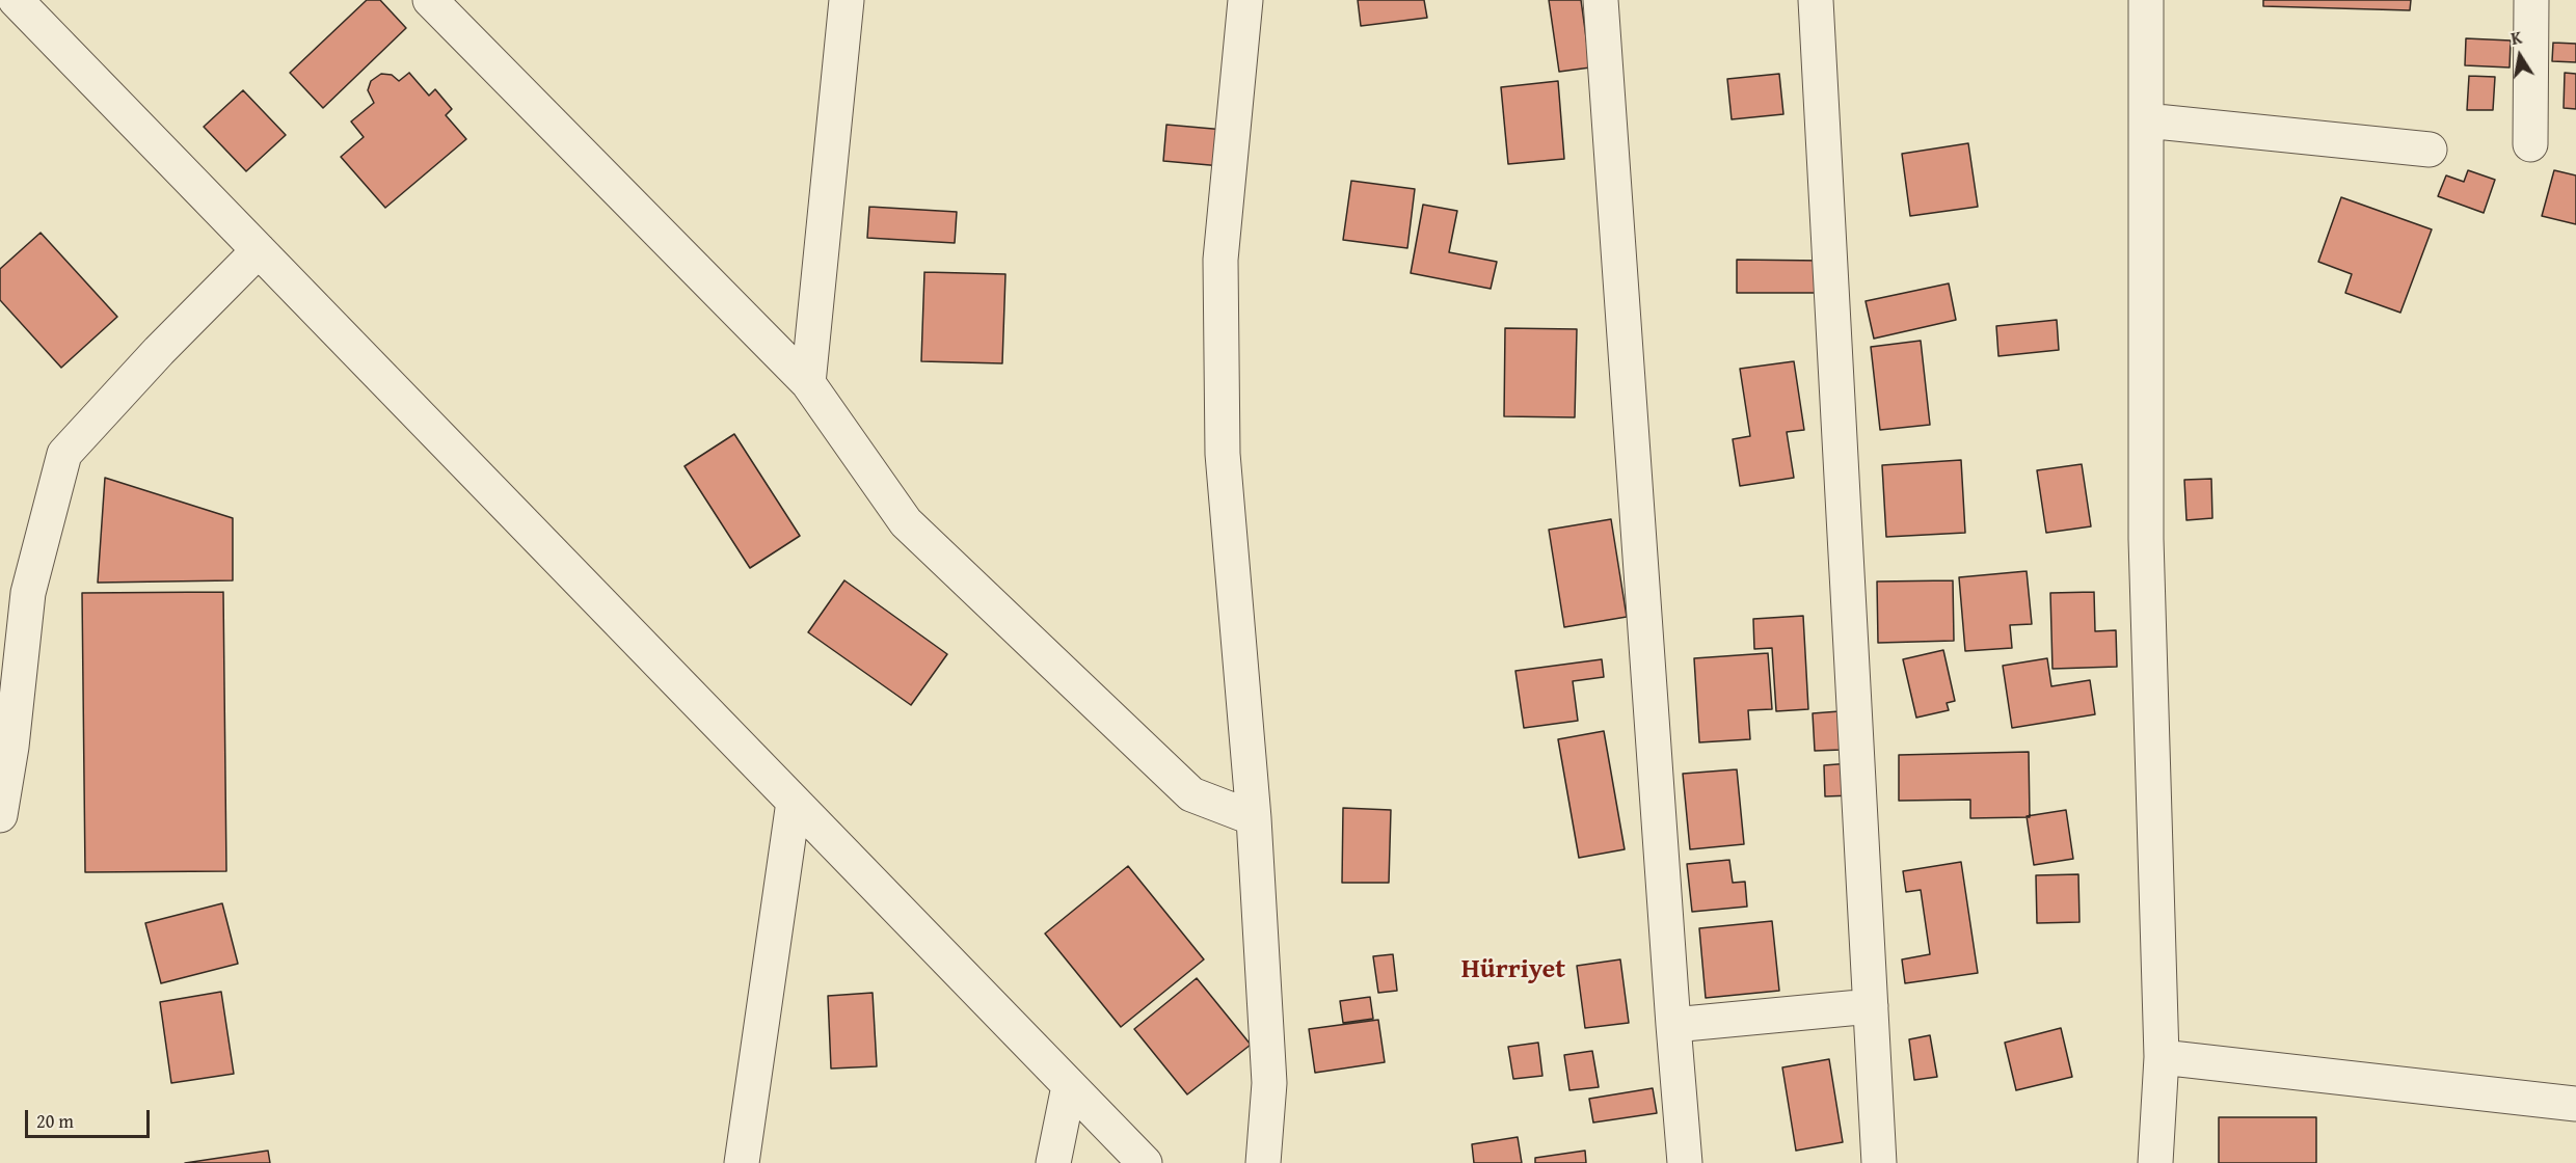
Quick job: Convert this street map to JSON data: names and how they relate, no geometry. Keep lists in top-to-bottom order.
{
  "districts": ["Hürriyet"],
  "scale_bar": "20 m",
  "north": "top"
}
